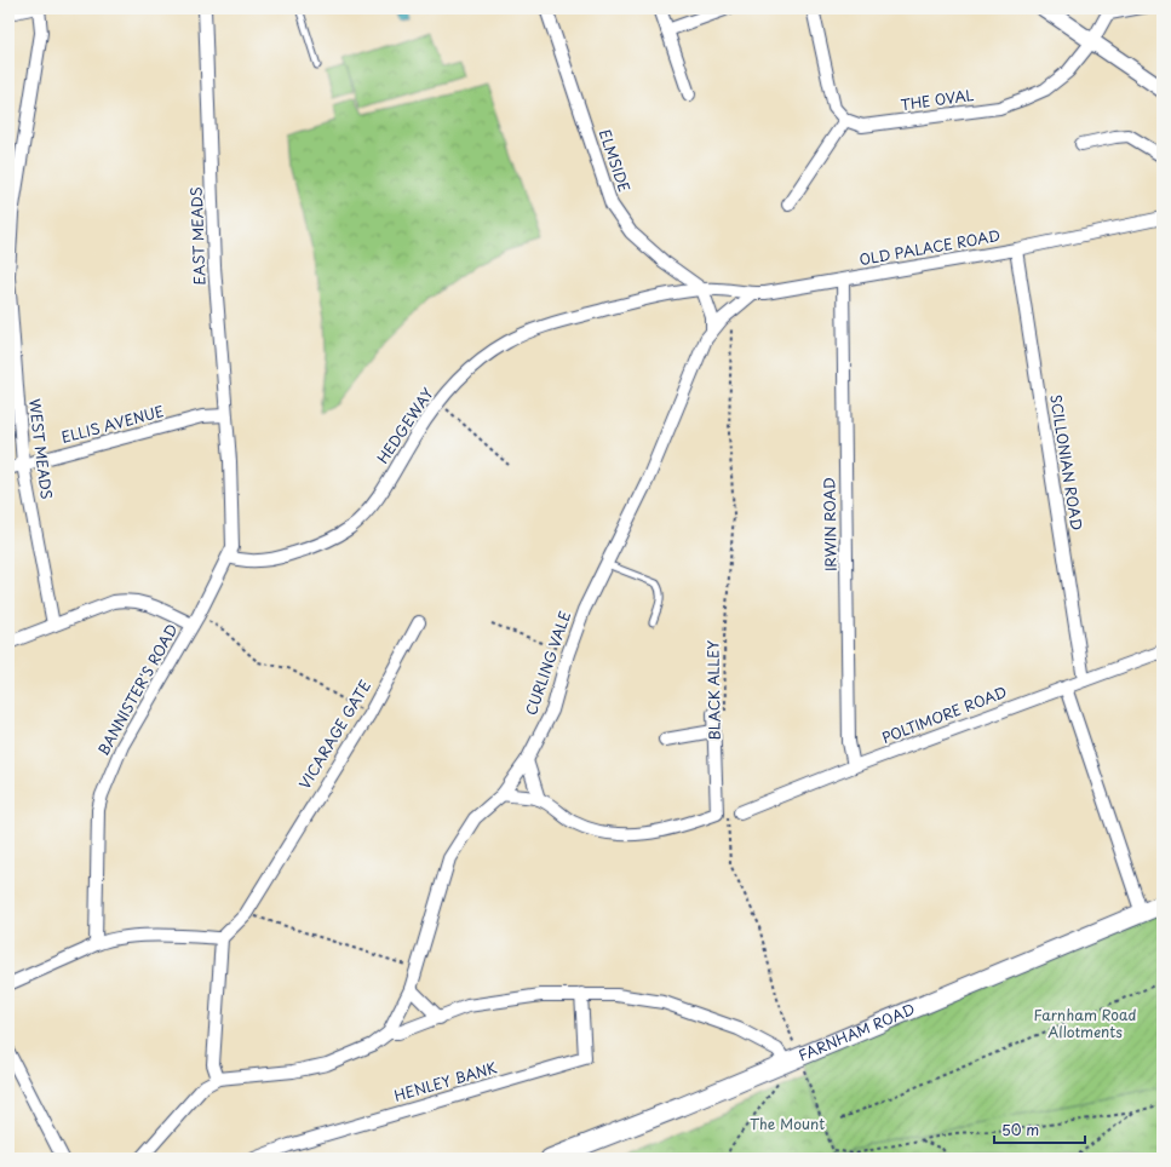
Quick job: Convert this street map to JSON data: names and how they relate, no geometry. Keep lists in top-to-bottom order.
{
  "streets": {
    "main road": ["FARNHAM ROAD"],
    "street": [
      "THE OVAL",
      "ELMSIDE",
      "EAST MEADS",
      "OLD PALACE ROAD",
      "ELLIS AVENUE",
      "HEDGEWAY",
      "WEST MEADS",
      "SCILLONIAN ROAD",
      "IRWIN ROAD",
      "CURLING VALE",
      "BANNISTER'S ROAD",
      "POLTIMORE ROAD",
      "VICARAGE GATE",
      "HENLEY BANK"
    ],
    "path": ["BLACK ALLEY"]
  },
  "crossings": [
    ["ELMSIDE", "OLD PALACE ROAD"],
    ["ELMSIDE", "HEDGEWAY"],
    ["EAST MEADS", "ELLIS AVENUE"],
    ["EAST MEADS", "BANNISTER'S ROAD"],
    ["OLD PALACE ROAD", "HEDGEWAY"],
    ["OLD PALACE ROAD", "SCILLONIAN ROAD"],
    ["OLD PALACE ROAD", "IRWIN ROAD"],
    ["OLD PALACE ROAD", "CURLING VALE"],
    ["ELLIS AVENUE", "WEST MEADS"],
    ["HEDGEWAY", "BANNISTER'S ROAD"],
    ["SCILLONIAN ROAD", "POLTIMORE ROAD"],
    ["IRWIN ROAD", "POLTIMORE ROAD"],
    ["CURLING VALE", "BLACK ALLEY"]
  ],
  "parks": ["Farnham Road Allotments", "The Mount"],
  "scale_bar": "50 m"
}
